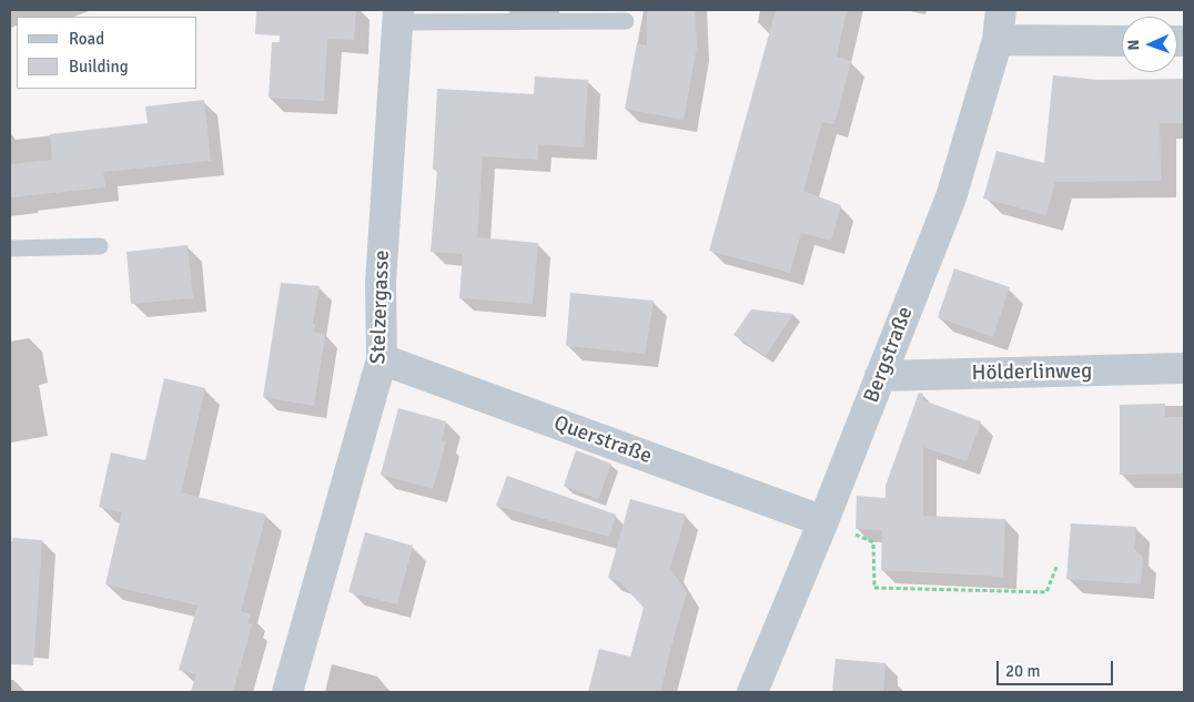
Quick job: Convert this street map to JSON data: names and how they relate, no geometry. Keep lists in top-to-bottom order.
{
  "streets": {
    "street": [
      "Stelzergasse",
      "Bergstraße",
      "Hölderlinweg",
      "Querstraße"
    ]
  },
  "crossings": [
    ["Stelzergasse", "Querstraße"],
    ["Bergstraße", "Hölderlinweg"],
    ["Bergstraße", "Querstraße"]
  ],
  "legend": ["Road", "Building"],
  "scale_bar": "20 m",
  "north": "left"
}
